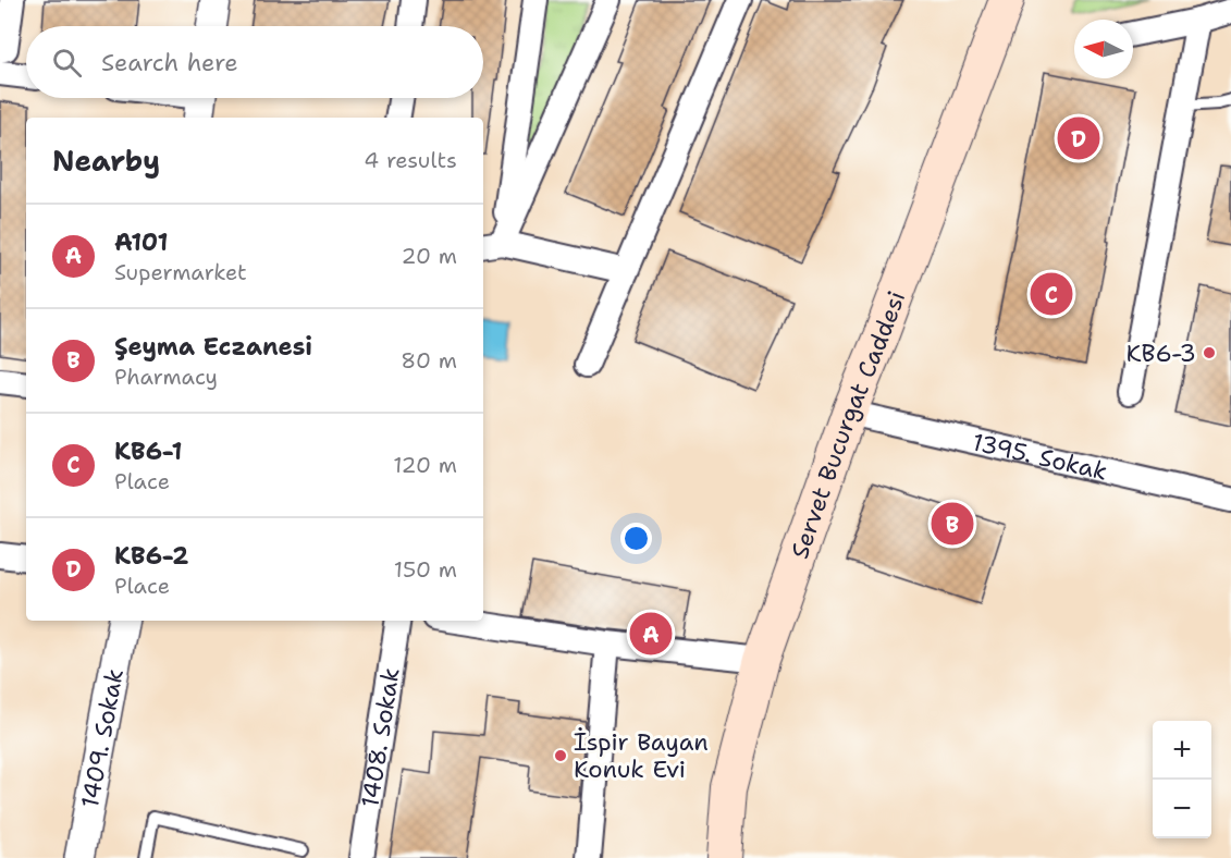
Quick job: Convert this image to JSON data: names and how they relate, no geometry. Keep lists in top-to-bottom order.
{
  "streets": {
    "main road": ["Servet Bucurgat Caddesi"],
    "street": ["1395. Sokak", "1409. Sokak", "1408. Sokak"]
  },
  "crossings": [
    ["Servet Bucurgat Caddesi", "1395. Sokak"]
  ],
  "places": ["KB6-3", "İspir Bayan Konuk Evi"],
  "north": "left",
  "page": {
    "search": "Search here",
    "pins": [
      "D",
      "C",
      "B",
      "A"
    ],
    "heading": ["Nearby", "4 results"],
    "list": [
      {
        "mark": "A",
        "name": "A101",
        "note": "Supermarket",
        "value": "20 m"
      },
      {
        "mark": "B",
        "name": "Şeyma Eczanesi",
        "note": "Pharmacy",
        "value": "80 m"
      },
      {
        "mark": "C",
        "name": "KB6-1",
        "note": "Place",
        "value": "120 m"
      },
      {
        "mark": "D",
        "name": "KB6-2",
        "note": "Place",
        "value": "150 m"
      }
    ],
    "map_buttons": ["+", "−"]
  }
}
